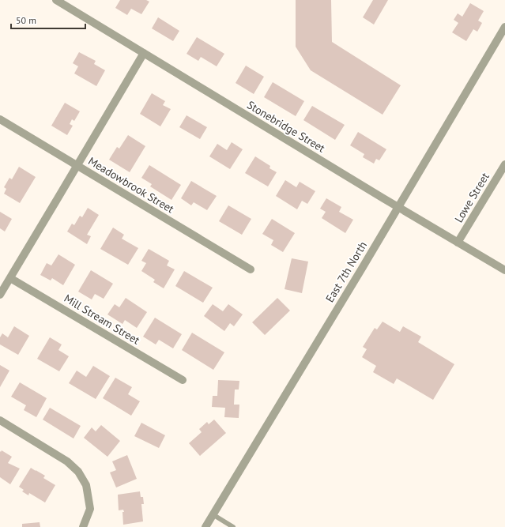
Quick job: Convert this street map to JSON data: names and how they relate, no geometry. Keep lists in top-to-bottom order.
{
  "streets": {
    "street": [
      "Stonebridge Street",
      "Meadowbrook Street",
      "Lowe Street",
      "East 7th North",
      "Mill Stream Street"
    ]
  },
  "crossings": [
    ["Stonebridge Street", "Lowe Street"],
    ["Stonebridge Street", "East 7th North"]
  ],
  "scale_bar": "50 m"
}
